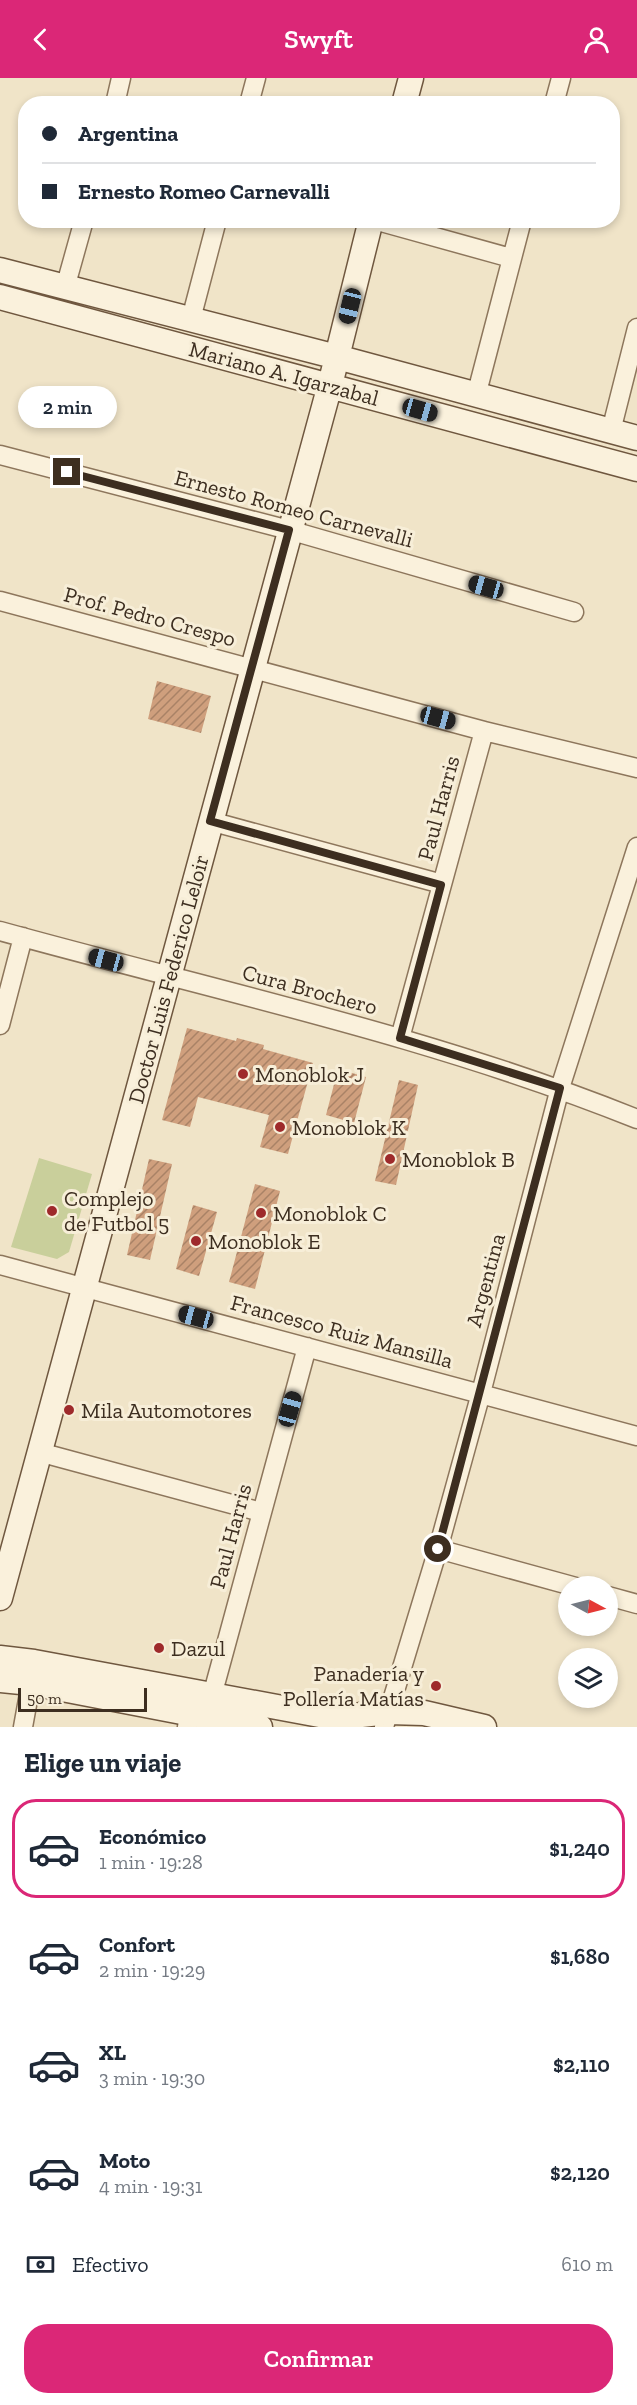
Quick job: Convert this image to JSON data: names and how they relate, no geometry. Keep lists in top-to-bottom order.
{
  "streets": {
    "main road": ["Mariano A. Igarzabal", "Doctor Luis Federico Leloir"],
    "street": [
      "Ernesto Romeo Carnevalli",
      "Prof. Pedro Crespo",
      "Paul Harris",
      "Cura Brochero",
      "Argentina",
      "Francesco Ruiz Mansilla"
    ]
  },
  "crossings": [
    ["Mariano A. Igarzabal", "Doctor Luis Federico Leloir"],
    ["Ernesto Romeo Carnevalli", "Doctor Luis Federico Leloir"],
    ["Prof. Pedro Crespo", "Paul Harris"],
    ["Prof. Pedro Crespo", "Doctor Luis Federico Leloir"],
    ["Paul Harris", "Cura Brochero"],
    ["Paul Harris", "Francesco Ruiz Mansilla"],
    ["Doctor Luis Federico Leloir", "Cura Brochero"],
    ["Doctor Luis Federico Leloir", "Francesco Ruiz Mansilla"],
    ["Cura Brochero", "Argentina"],
    ["Argentina", "Francesco Ruiz Mansilla"]
  ],
  "places": [
    "Monoblok J",
    "Monoblok K",
    "Monoblok B",
    "Complejo de Futbol 5",
    "Monoblok C",
    "Monoblok E",
    "Mila Automotores",
    "Dazul",
    "Panadería y Pollería Matías"
  ],
  "scale_bar": "50 m",
  "north": "right",
  "page": {
    "header": "Swyft",
    "banner": ["Argentina", "Ernesto Romeo Carnevalli"],
    "bubble": "2 min",
    "scale": "50 m",
    "heading": "Elige un viaje",
    "list": [
      {
        "name": "Económico",
        "note": "1 min · 19:28",
        "value": "$1,240"
      },
      {
        "name": "Confort",
        "note": "2 min · 19:29",
        "value": "$1,680"
      },
      {
        "name": "XL",
        "note": "3 min · 19:30",
        "value": "$2,110"
      },
      {
        "name": "Moto",
        "note": "4 min · 19:31",
        "value": "$2,120"
      }
    ],
    "pay": ["Efectivo", "610 m"],
    "buttons": "Confirmar"
  }
}
